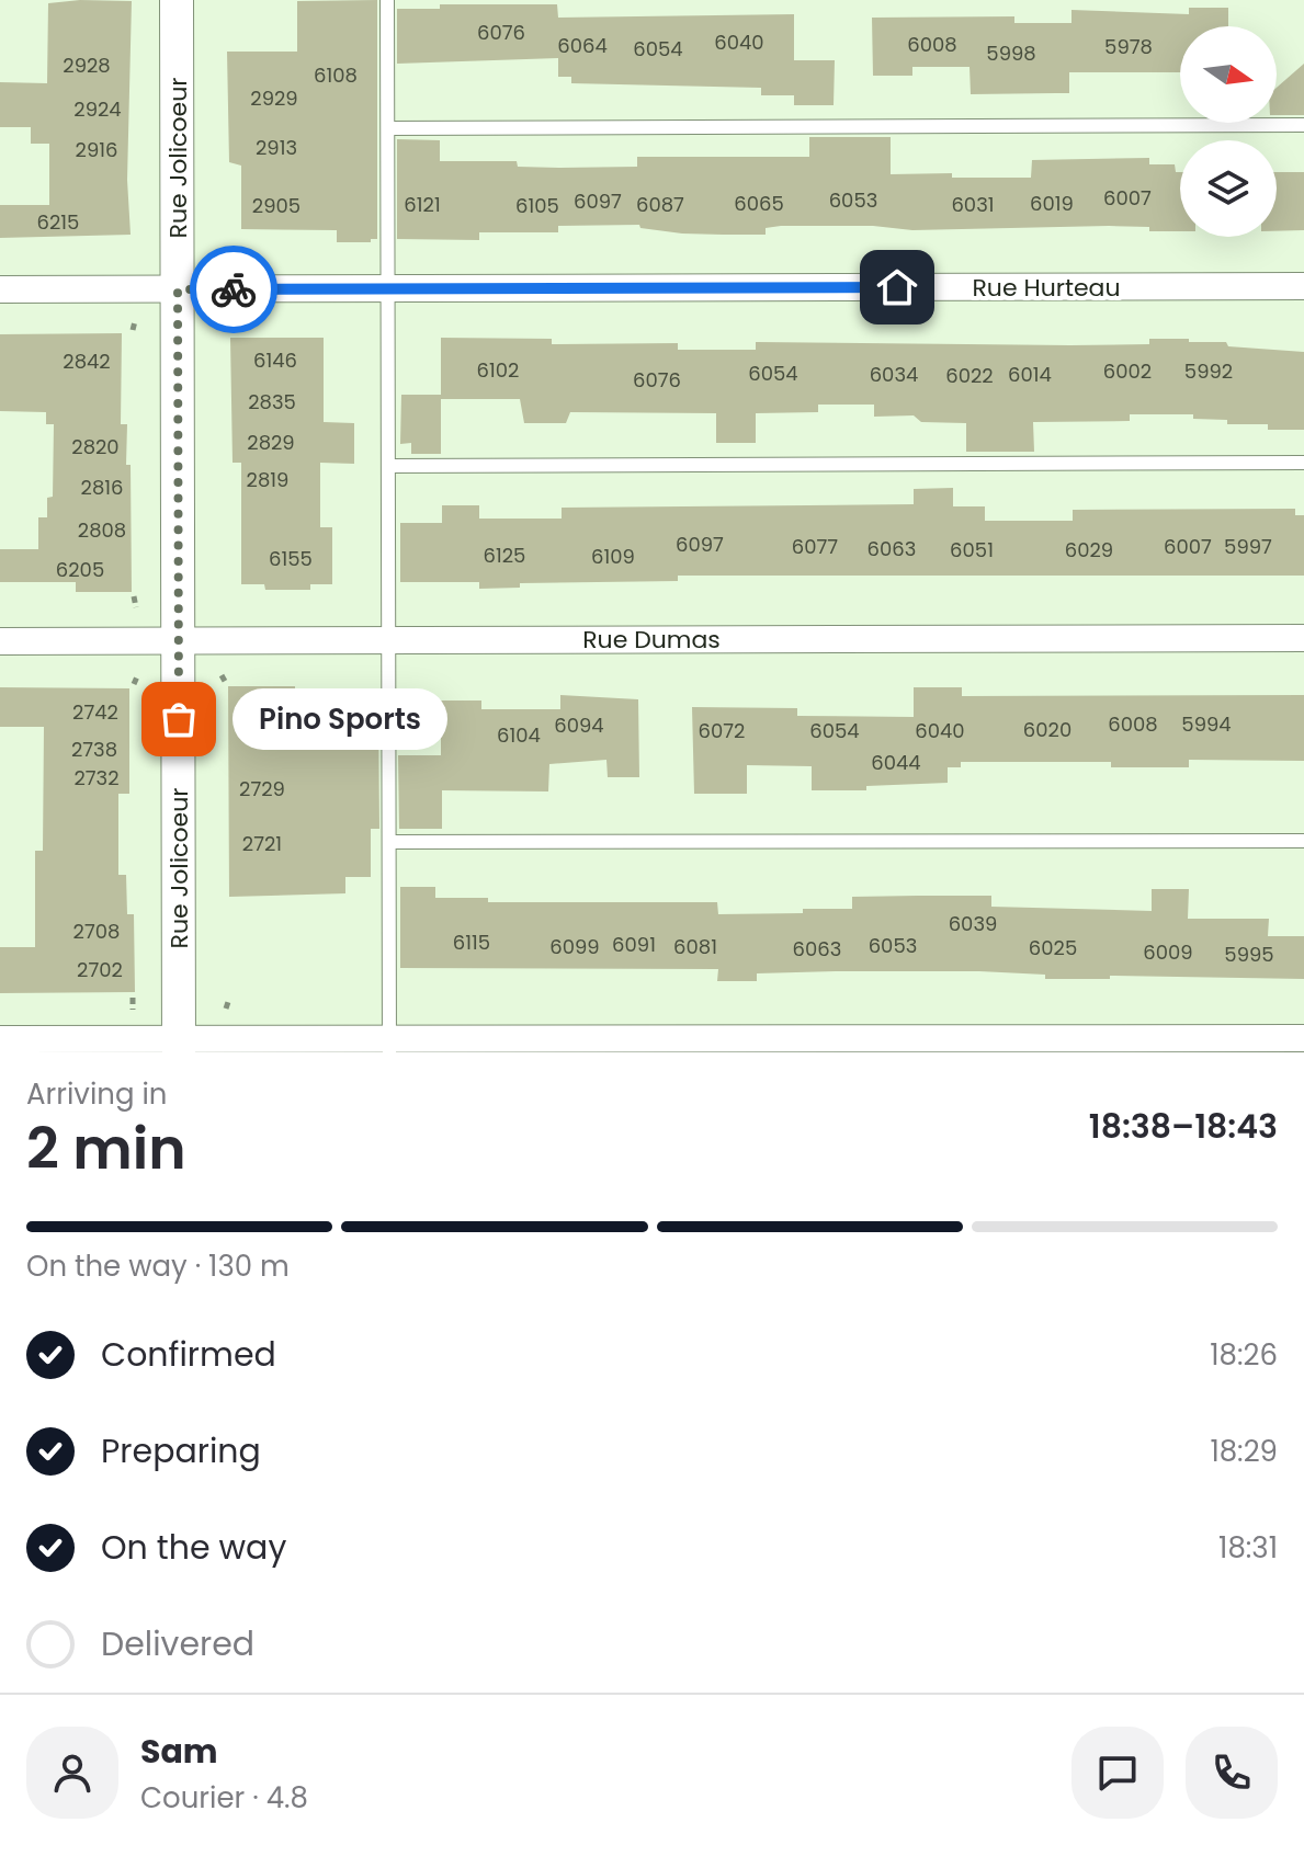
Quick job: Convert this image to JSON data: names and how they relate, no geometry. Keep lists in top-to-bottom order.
{
  "streets": {
    "street": ["Rue Jolicoeur", "Rue Hurteau", "Rue Dumas"]
  },
  "crossings": [
    ["Rue Jolicoeur", "Rue Hurteau"],
    ["Rue Jolicoeur", "Rue Dumas"]
  ],
  "places": ["Pino Sports"],
  "house_numbers": [
    "6076",
    "6040",
    "6008",
    "6064",
    "5978",
    "6054",
    "5998",
    "2928",
    "6108",
    "2929",
    "2924",
    "2913",
    "2916",
    "6007",
    "6053",
    "6097",
    "6065",
    "6019",
    "6121",
    "6087",
    "6031",
    "2905",
    "6105",
    "6215",
    "6146",
    "2842",
    "6102",
    "6002",
    "5992",
    "6054",
    "6034",
    "6014",
    "6022",
    "6076",
    "2835",
    "2829",
    "2820",
    "2819",
    "2816",
    "2808",
    "6097",
    "6077",
    "6007",
    "5997",
    "6063",
    "6051",
    "6029",
    "6125",
    "6109",
    "6155",
    "6205",
    "2742",
    "6008",
    "5994",
    "6094",
    "6020",
    "6072",
    "6054",
    "6040",
    "6104",
    "2738",
    "6044",
    "2732",
    "2729",
    "2721",
    "6039",
    "2708",
    "6115",
    "6091",
    "6053",
    "6099",
    "6081",
    "6025",
    "6063",
    "6009",
    "5995",
    "2702"
  ],
  "north": "right",
  "page": {
    "bubble": "Pino Sports",
    "heading": ["2 min", "Arriving in", "18:38–18:43"],
    "panel": ["Sam", "Courier · 4.8"],
    "bar": "On the way · 130 m",
    "list": [
      ["Confirmed", "18:26"],
      ["Preparing", "18:29"],
      ["On the way", "18:31"],
      "Delivered"
    ]
  }
}
